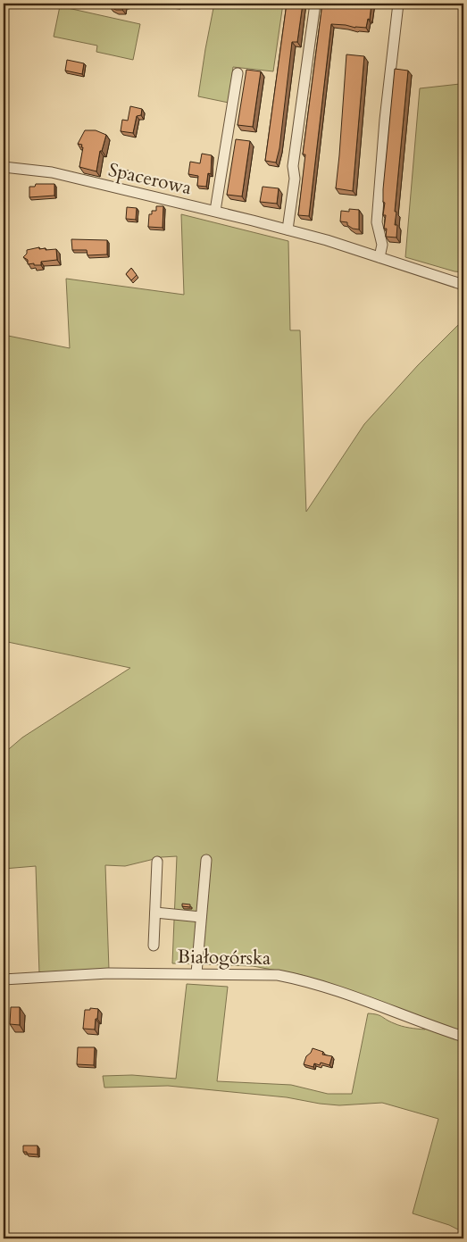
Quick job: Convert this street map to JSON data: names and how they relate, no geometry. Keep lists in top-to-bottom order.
{
  "streets": {
    "street": ["Spacerowa", "Białogórska"]
  }
}
